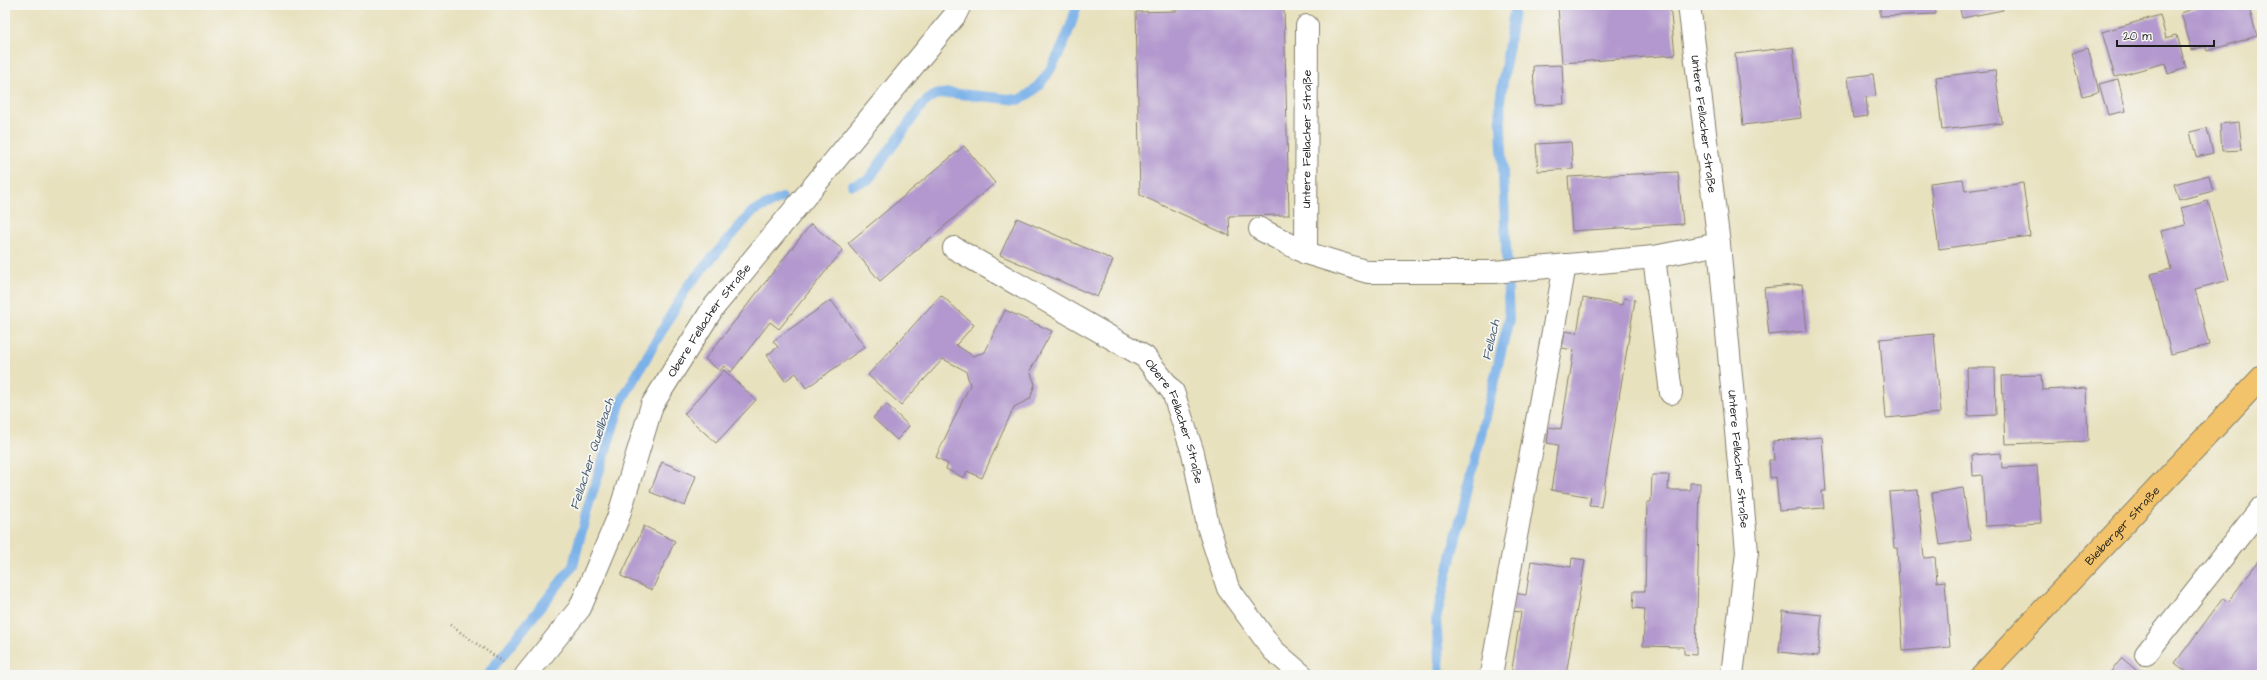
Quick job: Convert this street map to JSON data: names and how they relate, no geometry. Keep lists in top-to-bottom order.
{
  "streets": {
    "main road": ["Bleiberger Straße"],
    "street": ["Untere Fellacher Straße", "Obere Fellacher Straße"]
  },
  "water": ["Fellach", "Fellacher Quellbach"],
  "scale_bar": "20 m"
}
